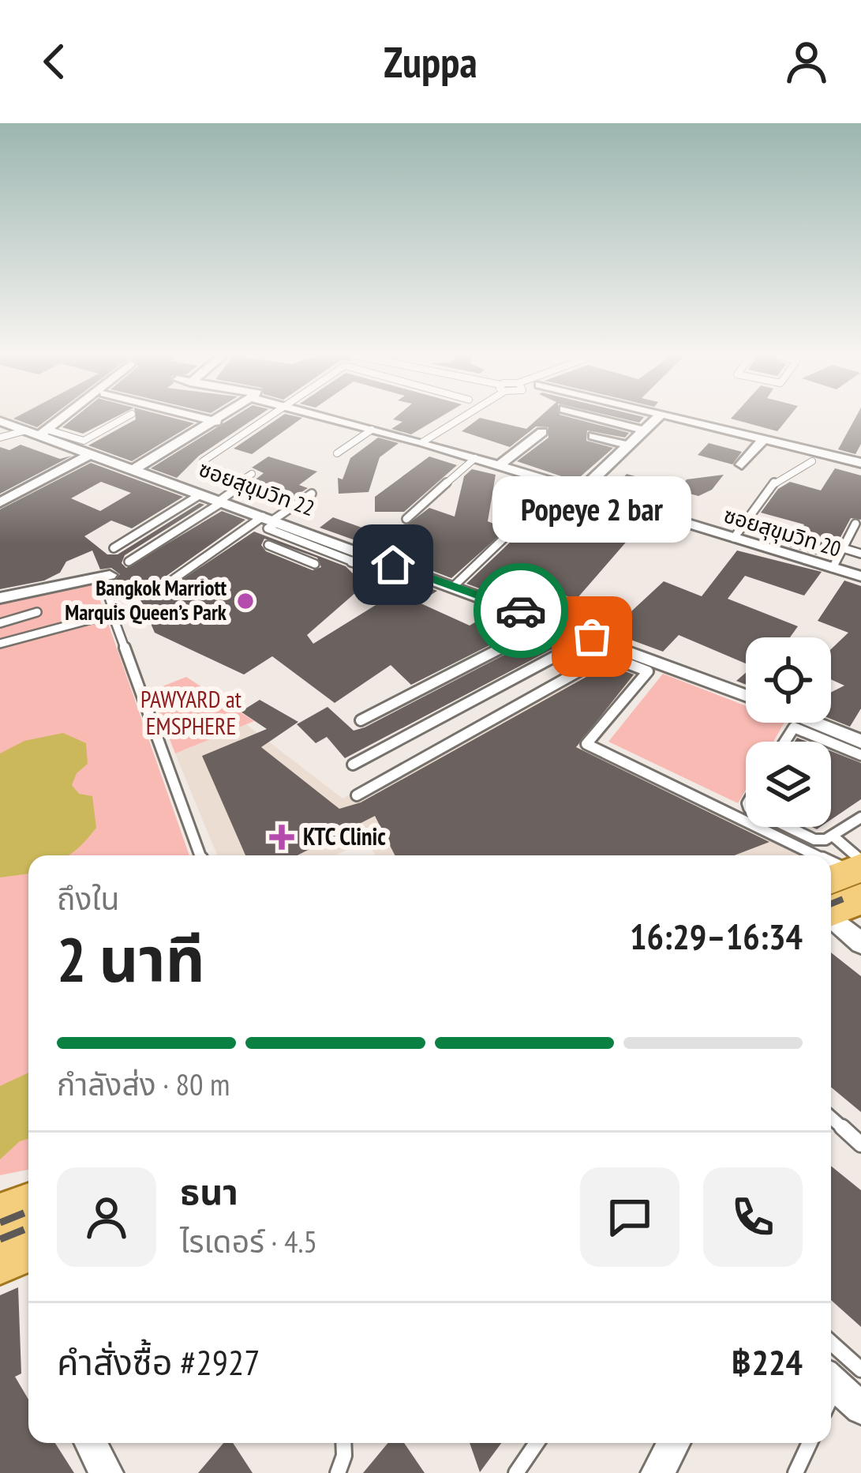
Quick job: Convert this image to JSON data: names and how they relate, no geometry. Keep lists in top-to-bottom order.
{
  "streets": {
    "street": ["ซอยสุขุมวิท 22", "ซอยสุขุมวิท 20"]
  },
  "parks": ["PAWYARD at EMSPHERE"],
  "places": {
    "other": ["Bangkok Marriott Marquis Queen’s Park", "Popeye 2 bar"],
    "health": ["KTC Clinic"]
  },
  "page": {
    "header": "Zuppa",
    "bubble": "Popeye 2 bar",
    "heading": ["2 นาที", "ถึงใน", "16:29–16:34"],
    "panel": [
      "ธนา",
      "ไรเดอร์ · 4.5",
      "คำสั่งซื้อ #2927",
      "฿224"
    ],
    "bar": "กำลังส่ง · 80 m"
  }
}
